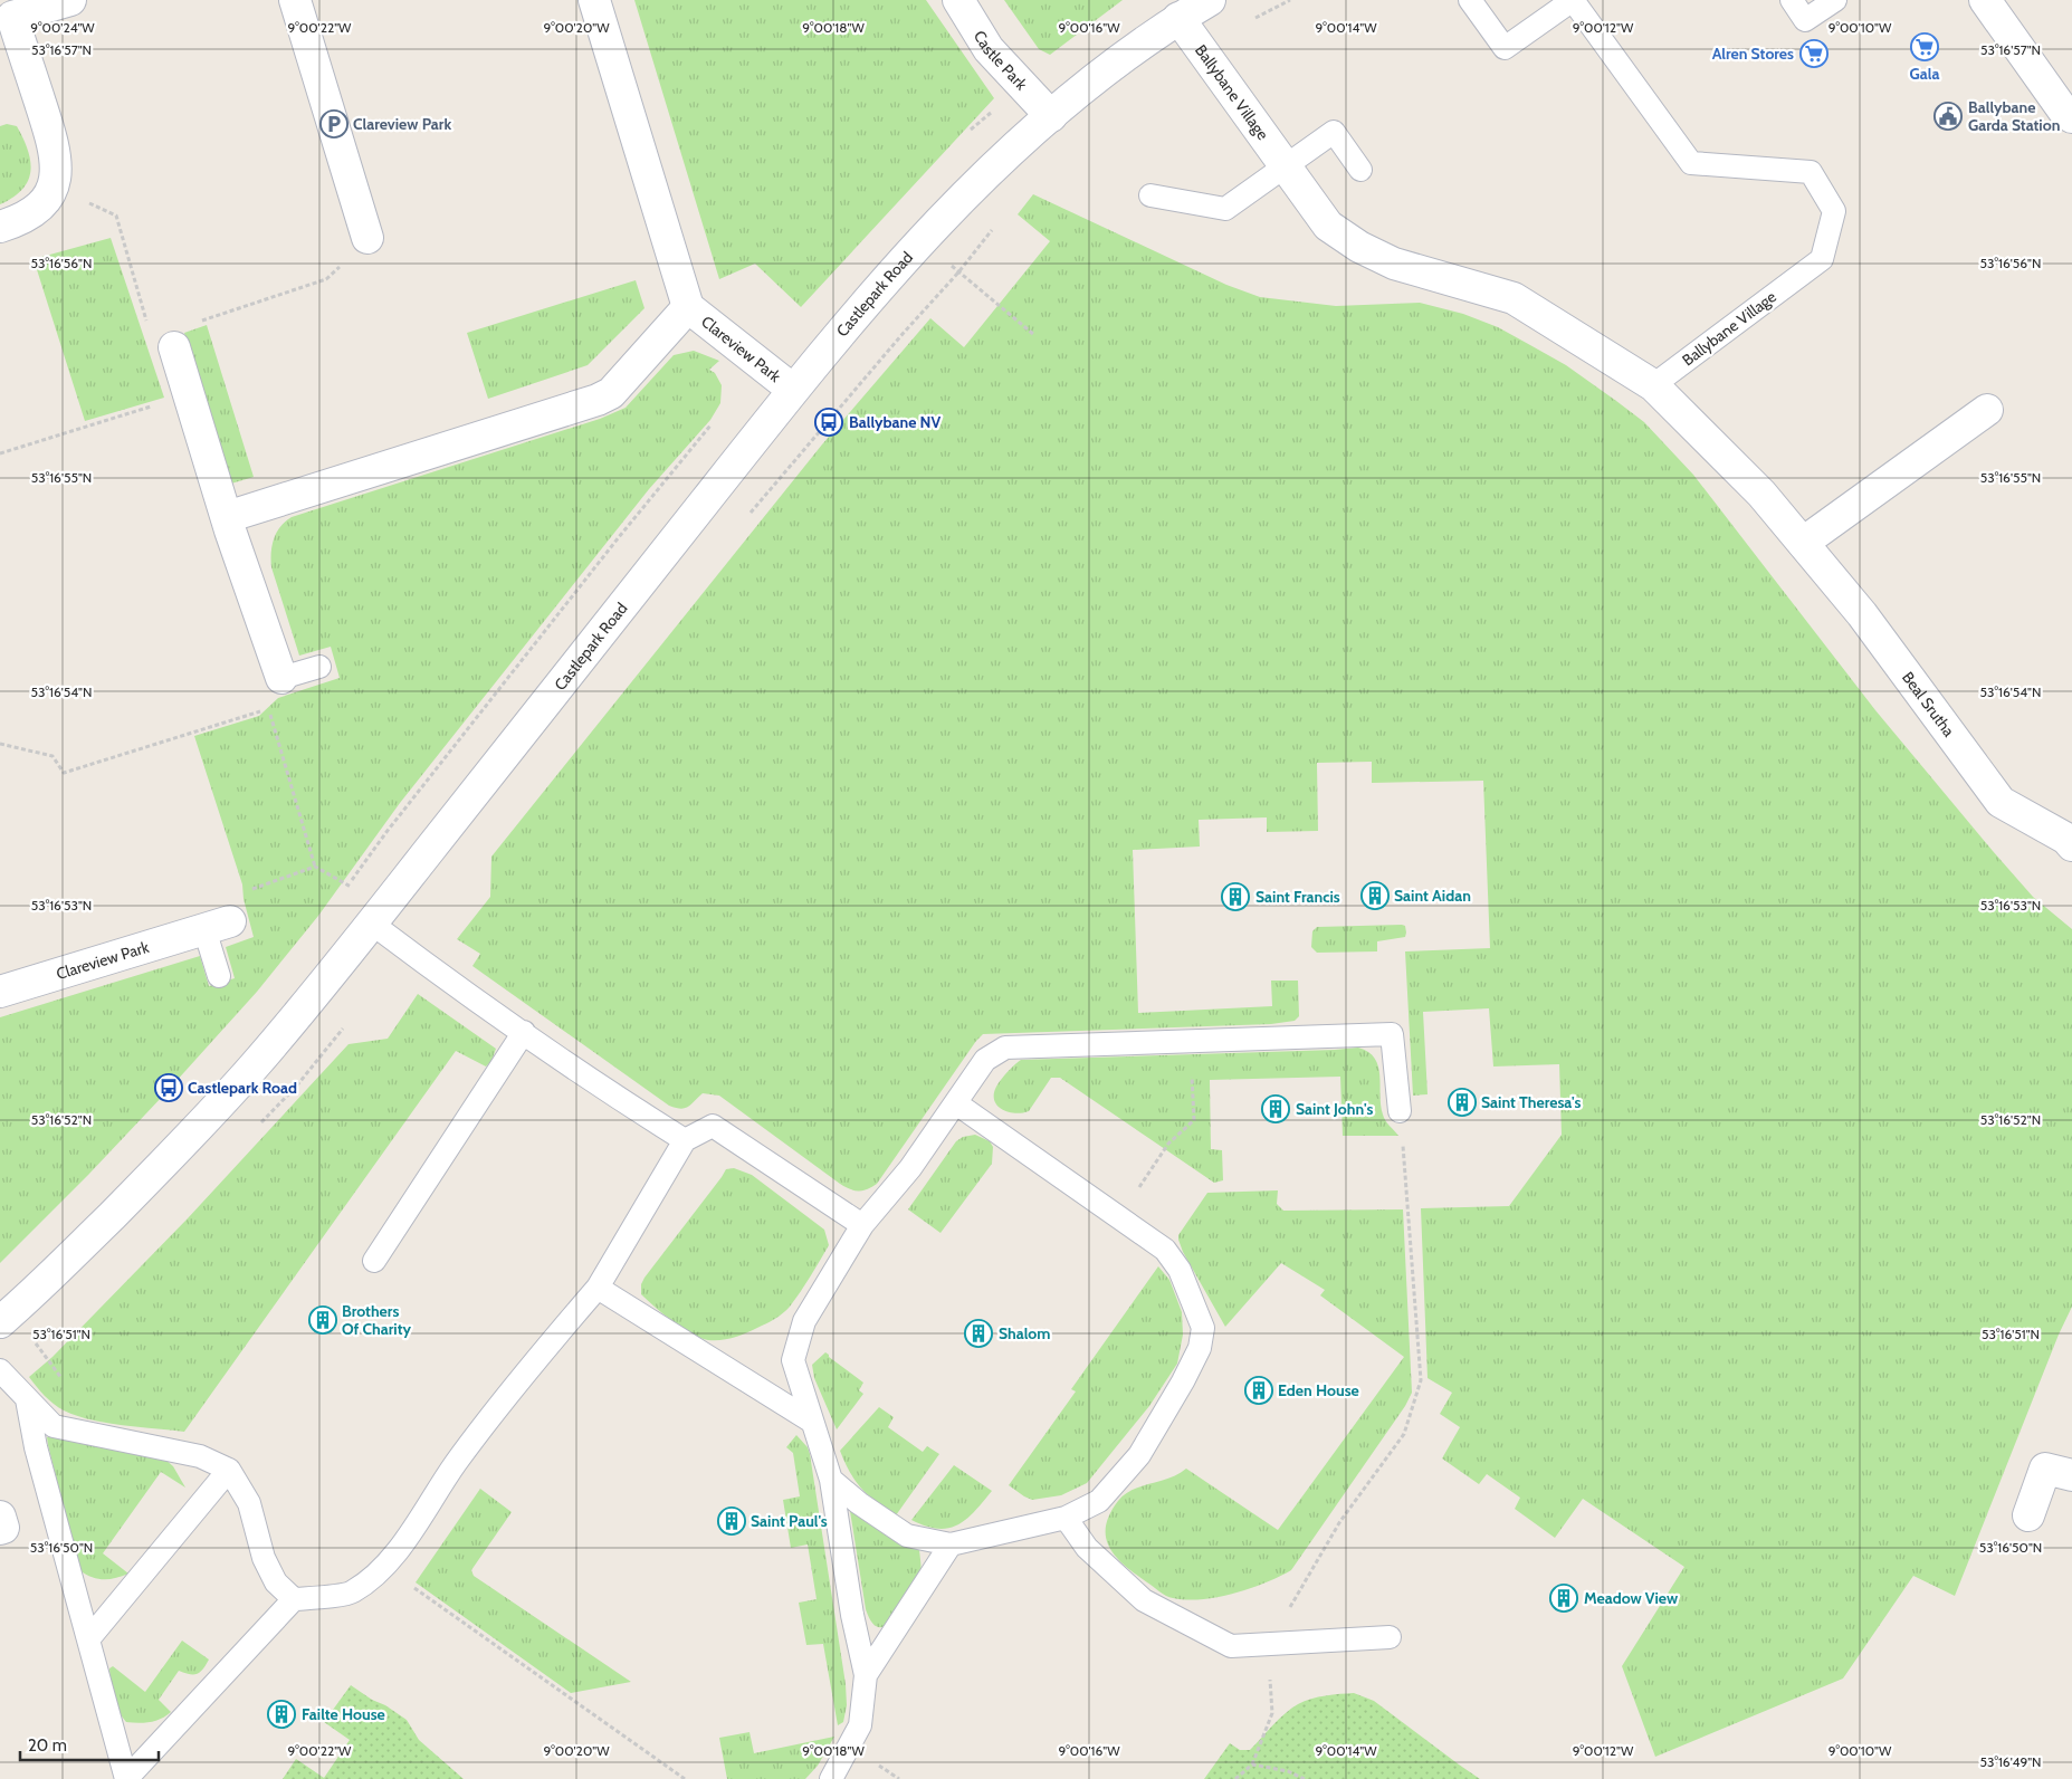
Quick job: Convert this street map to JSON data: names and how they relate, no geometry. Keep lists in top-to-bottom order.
{
  "streets": {
    "street": [
      "Castle Park",
      "Ballybane Village",
      "Castlepark Road",
      "Clareview Park",
      "Beal Srutha"
    ]
  },
  "crossings": [
    ["Castle Park", "Castlepark Road"],
    ["Ballybane Village", "Castlepark Road"],
    ["Ballybane Village", "Beal Srutha"],
    ["Castlepark Road", "Clareview Park"]
  ],
  "places": {
    "supermarket": ["Gala", "Alren Stores"],
    "public building": ["Ballybane Garda Station"],
    "parking": ["Clareview Park"],
    "bus stop": ["Ballybane NV", "Castlepark Road"],
    "building": [
      "Saint Aidan",
      "Saint Francis",
      "Saint Theresa's",
      "Saint John's",
      "Brothers Of Charity",
      "Shalom",
      "Eden House",
      "Saint Paul's",
      "Meadow View",
      "Failte House"
    ]
  },
  "scale_bar": "20 m",
  "coordinates": [
    "9°00'24\"W",
    "9°00'22\"W",
    "9°00'20\"W",
    "9°00'18\"W",
    "9°00'16\"W",
    "9°00'14\"W",
    "9°00'12\"W",
    "9°00'10\"W",
    "53°16'57\"N",
    "53°16'56\"N",
    "53°16'55\"N",
    "53°16'54\"N",
    "53°16'53\"N",
    "53°16'52\"N",
    "53°16'51\"N",
    "53°16'50\"N",
    "53°16'49\"N"
  ]
}
